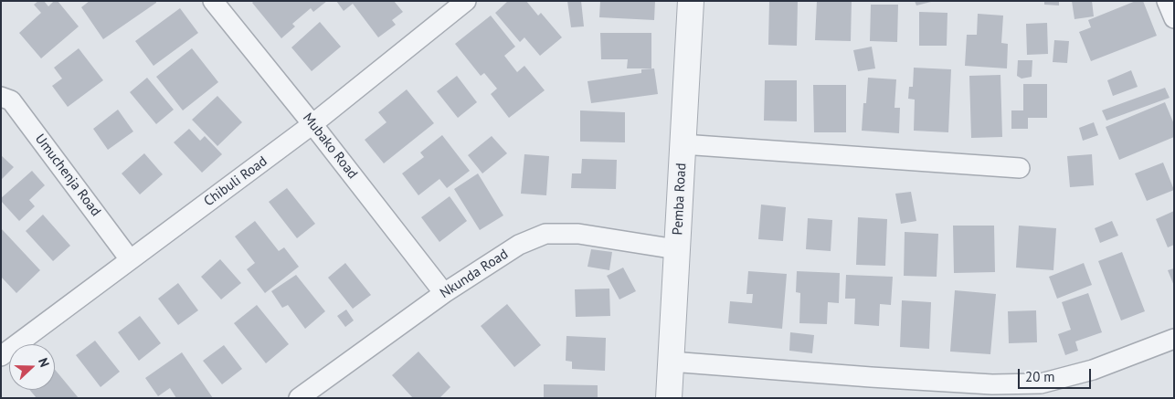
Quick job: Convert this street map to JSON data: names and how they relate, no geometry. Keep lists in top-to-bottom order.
{
  "streets": {
    "street": [
      "Mubako Road",
      "Umuchenja Road",
      "Chibuli Road",
      "Pemba Road",
      "Nkunda Road"
    ]
  },
  "crossings": [
    ["Mubako Road", "Chibuli Road"],
    ["Mubako Road", "Nkunda Road"],
    ["Umuchenja Road", "Chibuli Road"],
    ["Pemba Road", "Nkunda Road"]
  ],
  "scale_bar": "20 m",
  "north": "right"
}
